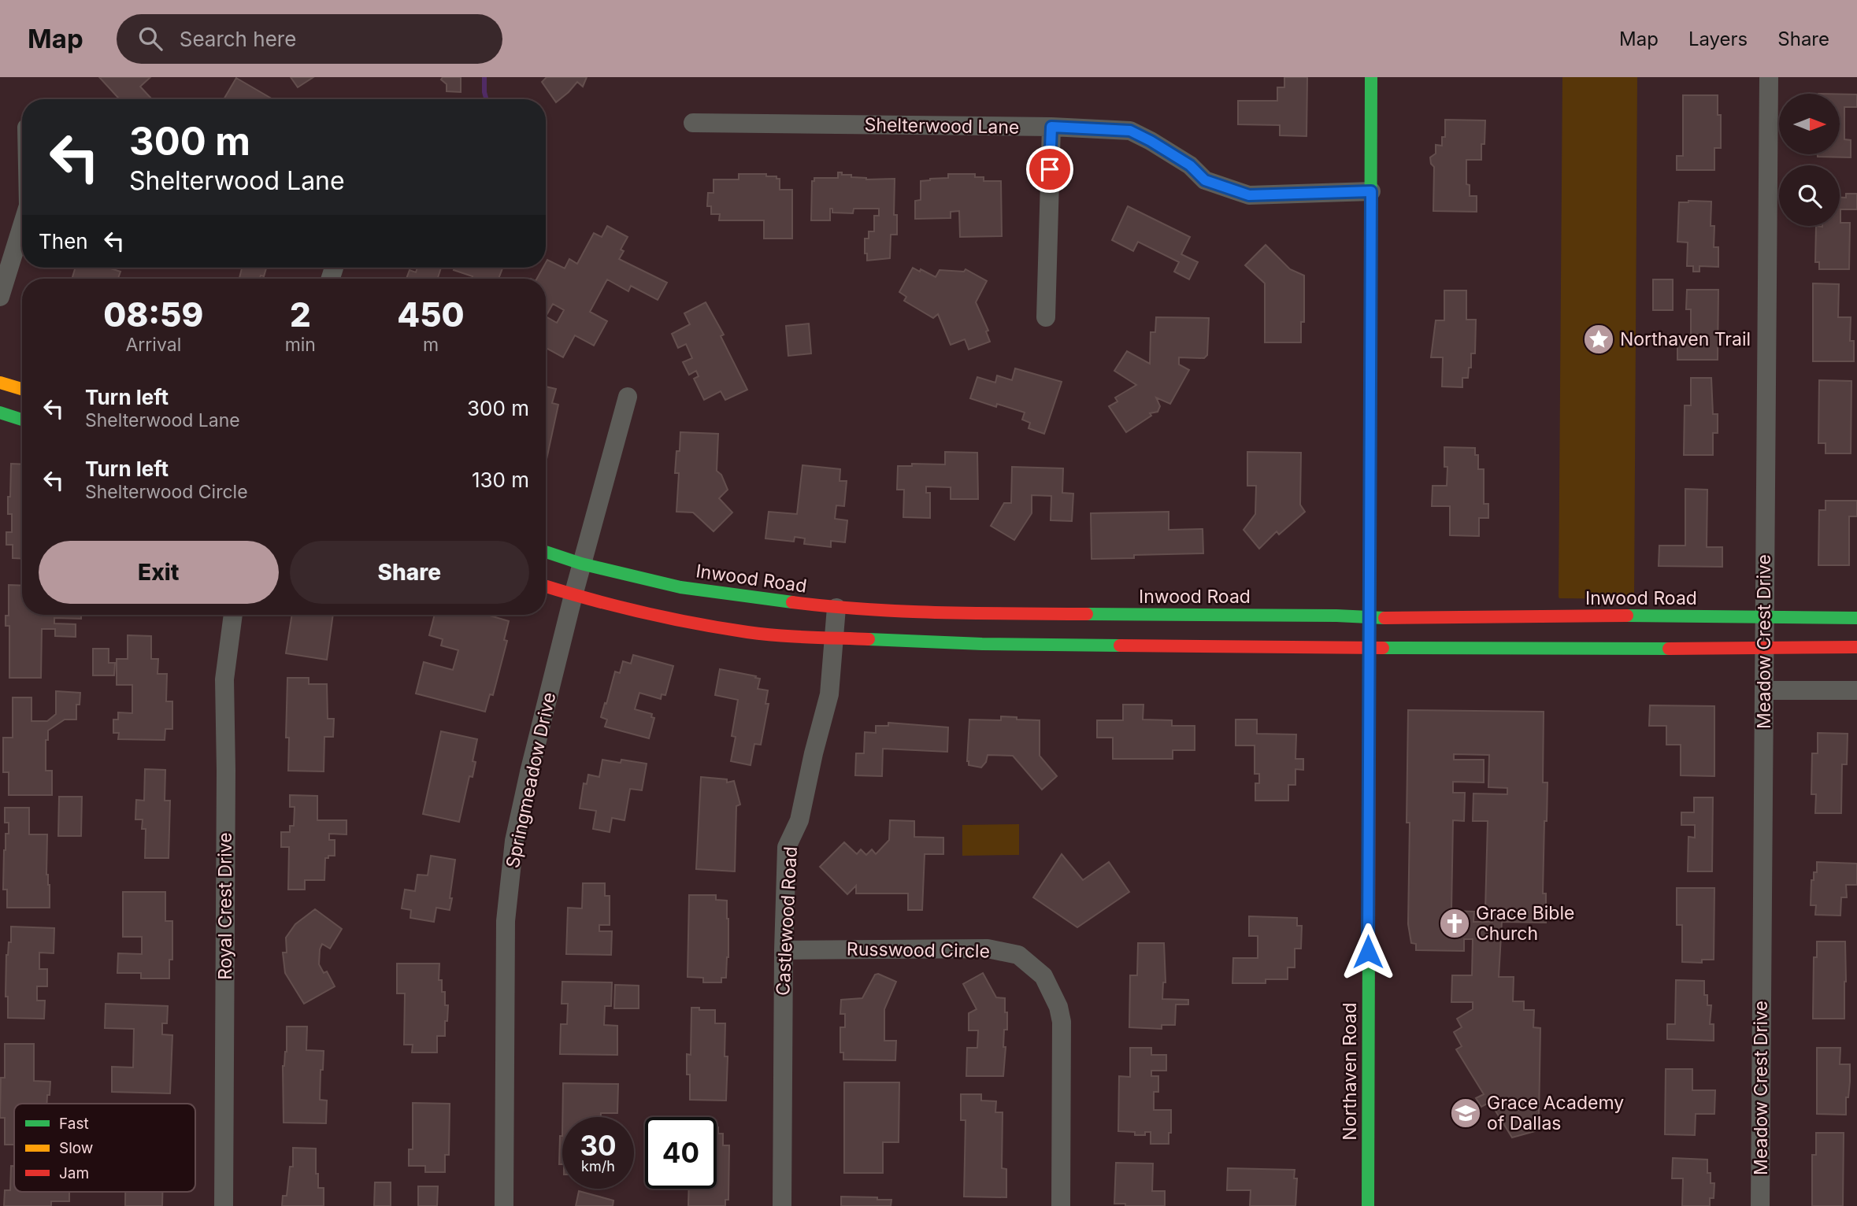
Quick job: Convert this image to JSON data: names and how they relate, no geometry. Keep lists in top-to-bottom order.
{
  "streets": {
    "main road": ["Inwood Road", "Northaven Road"],
    "street": [
      "Shelterwood Lane",
      "Meadow Crest Drive",
      "Springmeadow Drive",
      "Royal Crest Drive",
      "Castlewood Road",
      "Russwood Circle"
    ]
  },
  "crossings": [
    ["Shelterwood Lane", "Northaven Road"],
    ["Inwood Road", "Meadow Crest Drive"],
    ["Inwood Road", "Springmeadow Drive"],
    ["Inwood Road", "Castlewood Road"],
    ["Inwood Road", "Northaven Road"],
    ["Castlewood Road", "Russwood Circle"]
  ],
  "places": {
    "place": ["Northaven Trail"],
    "church": ["Grace Bible Church"],
    "school or university": ["Grace Academy of Dallas"]
  },
  "legend": ["Fast", "Slow", "Jam"],
  "north": "right",
  "page": {
    "header": "Map",
    "search": "Search here",
    "nav": ["Map", "Layers", "Share"],
    "turn": ["300 m", "Shelterwood Lane"],
    "then": "Then",
    "eta": [
      "08:59",
      "Arrival",
      "2",
      "min",
      "450",
      "m"
    ],
    "list": [
      {
        "name": "Turn left",
        "note": "Shelterwood Lane",
        "value": "300 m"
      },
      {
        "name": "Turn left",
        "note": "Shelterwood Circle",
        "value": "130 m"
      }
    ],
    "buttons": ["Exit", "Share"],
    "speed": "30 km/h",
    "limit": "40"
  }
}
